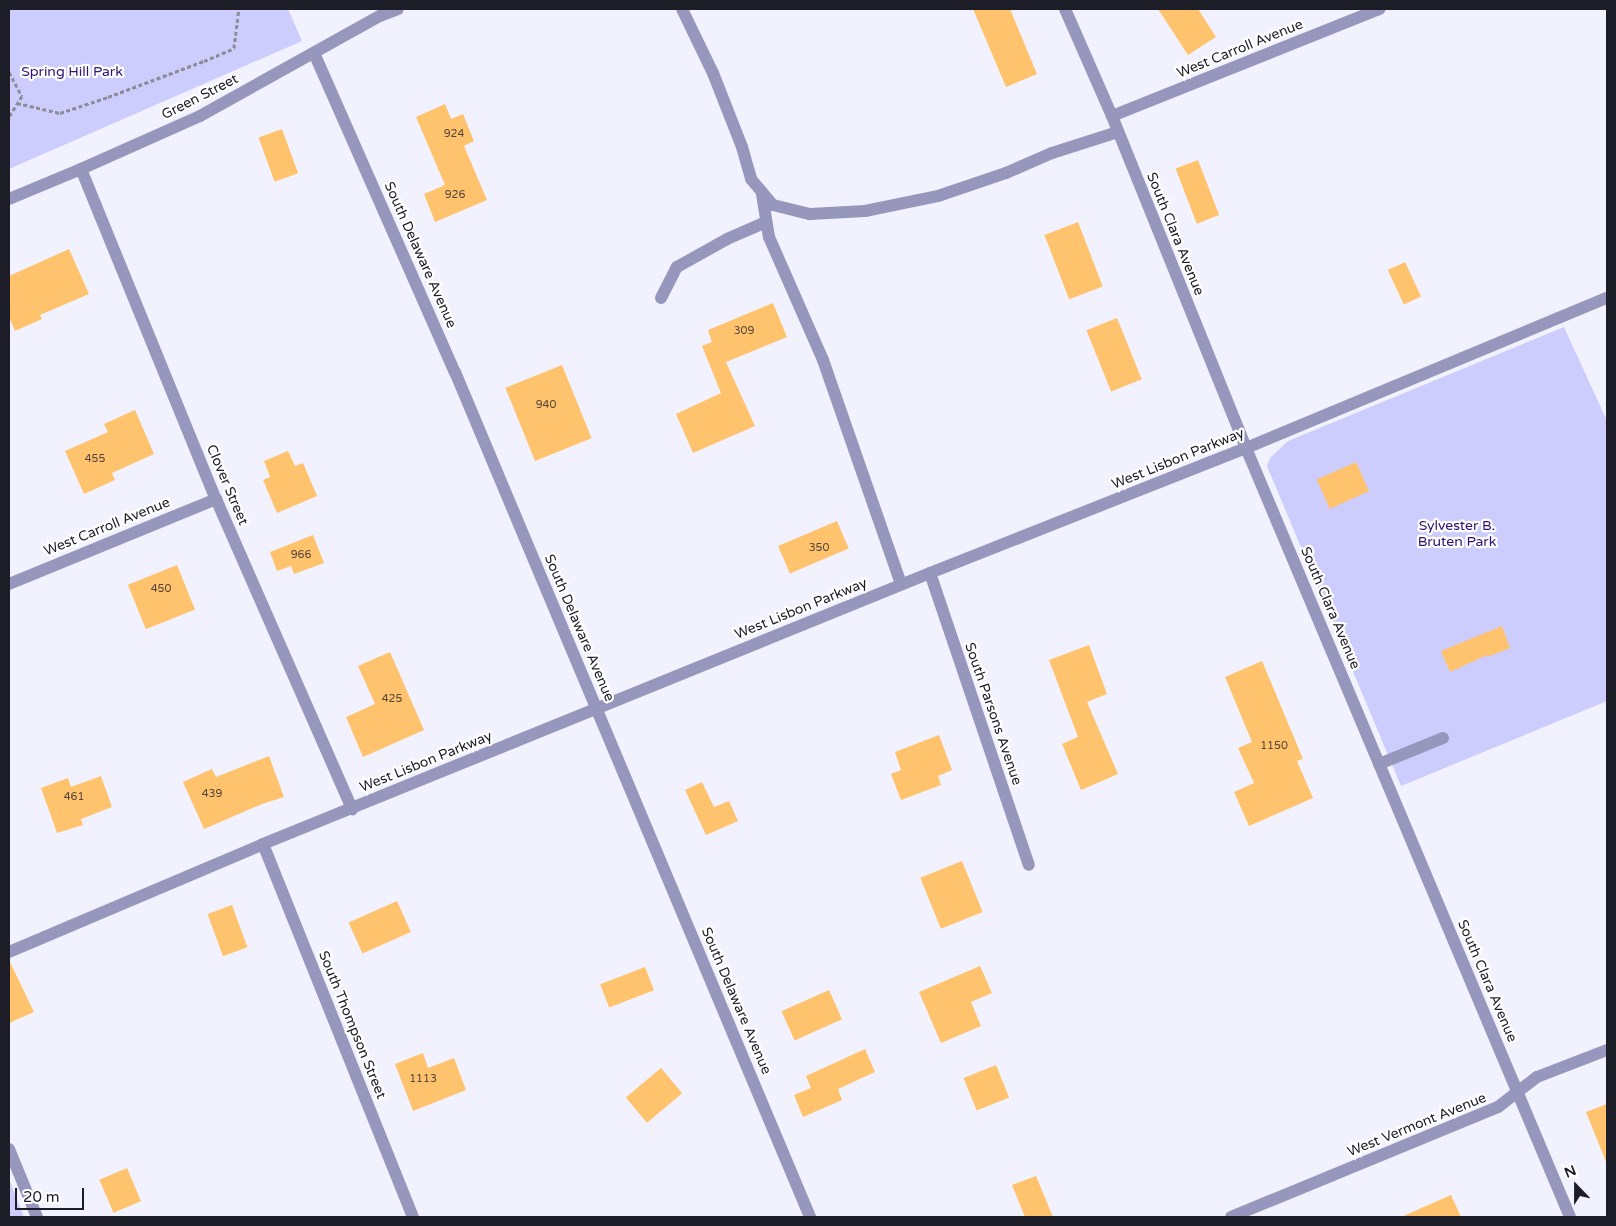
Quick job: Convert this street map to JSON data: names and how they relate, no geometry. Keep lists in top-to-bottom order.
{
  "streets": {
    "street": [
      "West Carroll Avenue",
      "Green Street",
      "South Clara Avenue",
      "South Delaware Avenue",
      "West Lisbon Parkway",
      "Clover Street",
      "South Parsons Avenue",
      "South Thompson Street",
      "West Vermont Avenue"
    ]
  },
  "crossings": [
    ["West Carroll Avenue", "South Clara Avenue"],
    ["West Carroll Avenue", "Clover Street"],
    ["Green Street", "South Delaware Avenue"],
    ["Green Street", "Clover Street"],
    ["South Clara Avenue", "West Lisbon Parkway"],
    ["South Clara Avenue", "West Vermont Avenue"],
    ["South Delaware Avenue", "West Lisbon Parkway"],
    ["West Lisbon Parkway", "Clover Street"],
    ["West Lisbon Parkway", "South Parsons Avenue"],
    ["West Lisbon Parkway", "South Thompson Street"]
  ],
  "parks": ["Spring Hill Park", "Sylvester B. Bruten Park"],
  "house_numbers": [
    "924",
    "926",
    "309",
    "940",
    "455",
    "350",
    "966",
    "450",
    "425",
    "1150",
    "439",
    "461",
    "1113"
  ],
  "scale_bar": "20 m",
  "north": "top"
}
